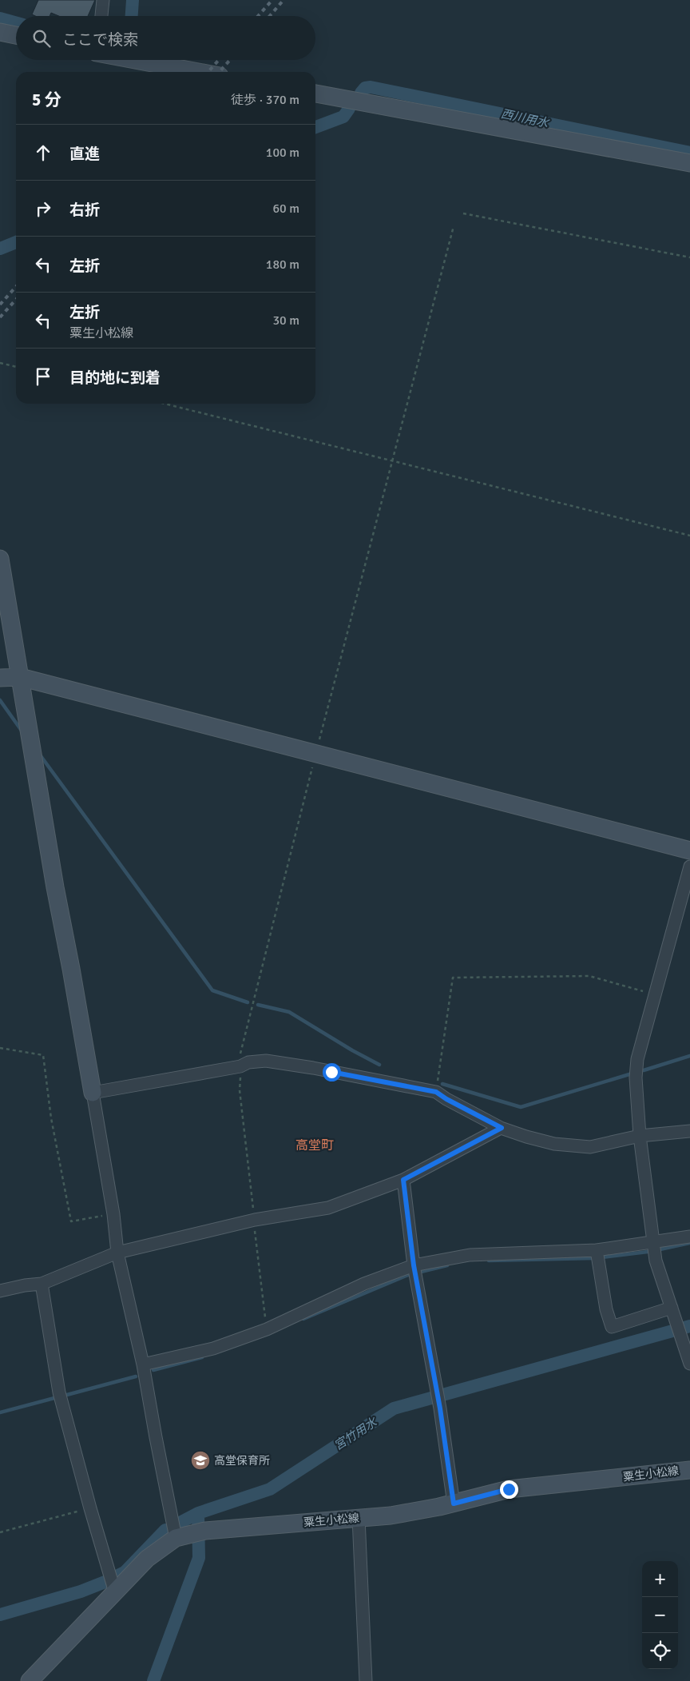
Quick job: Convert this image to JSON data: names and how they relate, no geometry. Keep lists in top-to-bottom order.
{
  "streets": {
    "street": ["粟生小松線"]
  },
  "districts": ["高堂町"],
  "water": ["西川用水", "宮竹用水"],
  "places": {
    "school or university": ["高堂保育所"]
  },
  "page": {
    "search": "ここで検索",
    "heading": ["5 分", "徒歩 · 370 m"],
    "list": [
      ["直進", "100 m"],
      ["右折", "60 m"],
      ["左折", "180 m"],
      ["左折", "粟生小松線", "30 m"],
      "目的地に到着"
    ],
    "map_buttons": ["+", "−"]
  }
}
